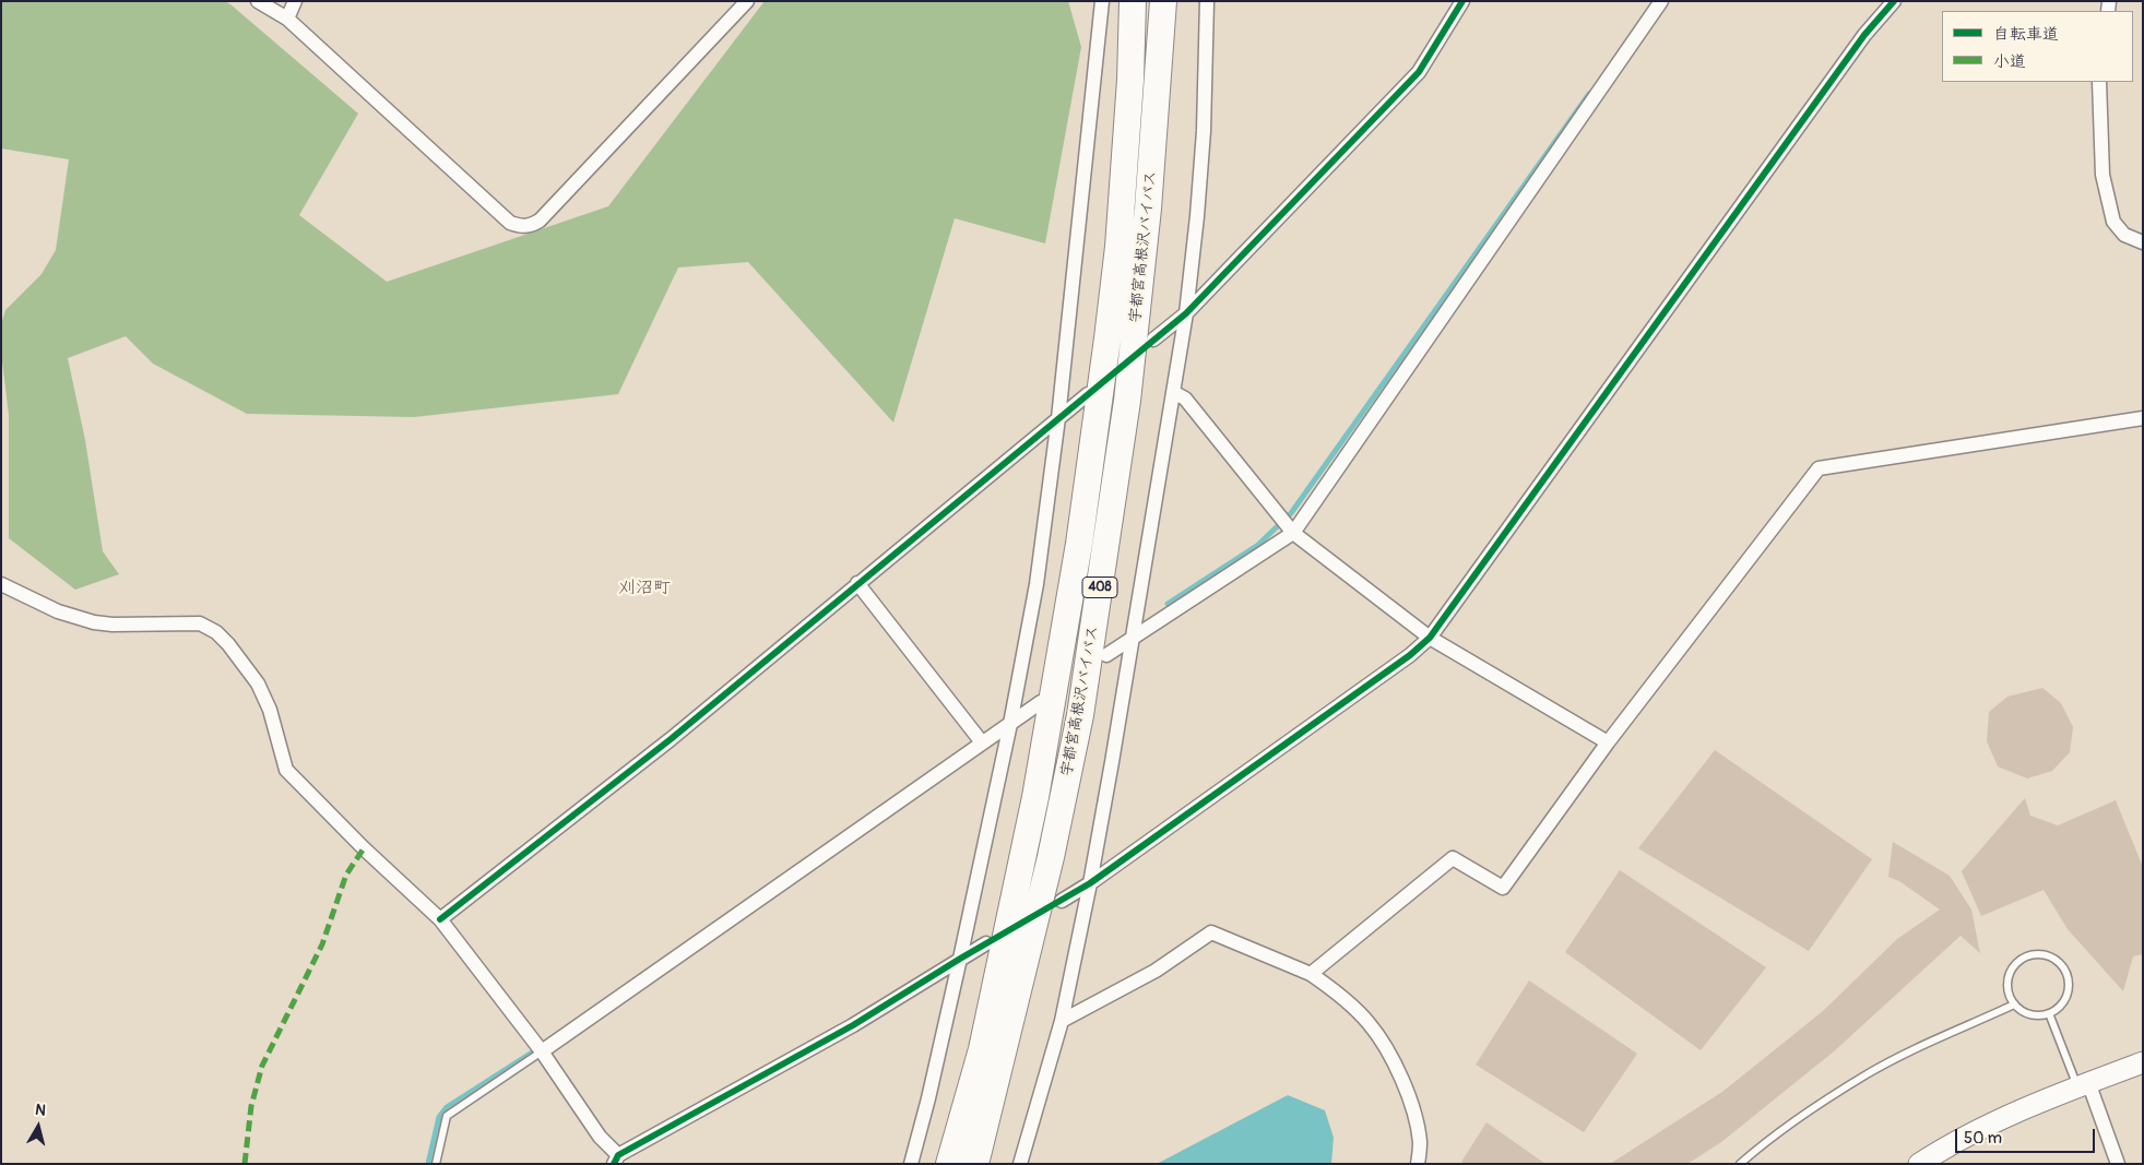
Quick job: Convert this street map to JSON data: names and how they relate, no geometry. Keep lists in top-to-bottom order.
{
  "streets": {
    "highway": ["宇都宮高根沢バイパス", "408"]
  },
  "districts": ["刈沼町"],
  "legend": ["自転車道", "小道"],
  "scale_bar": "50 m",
  "north": "top"
}
